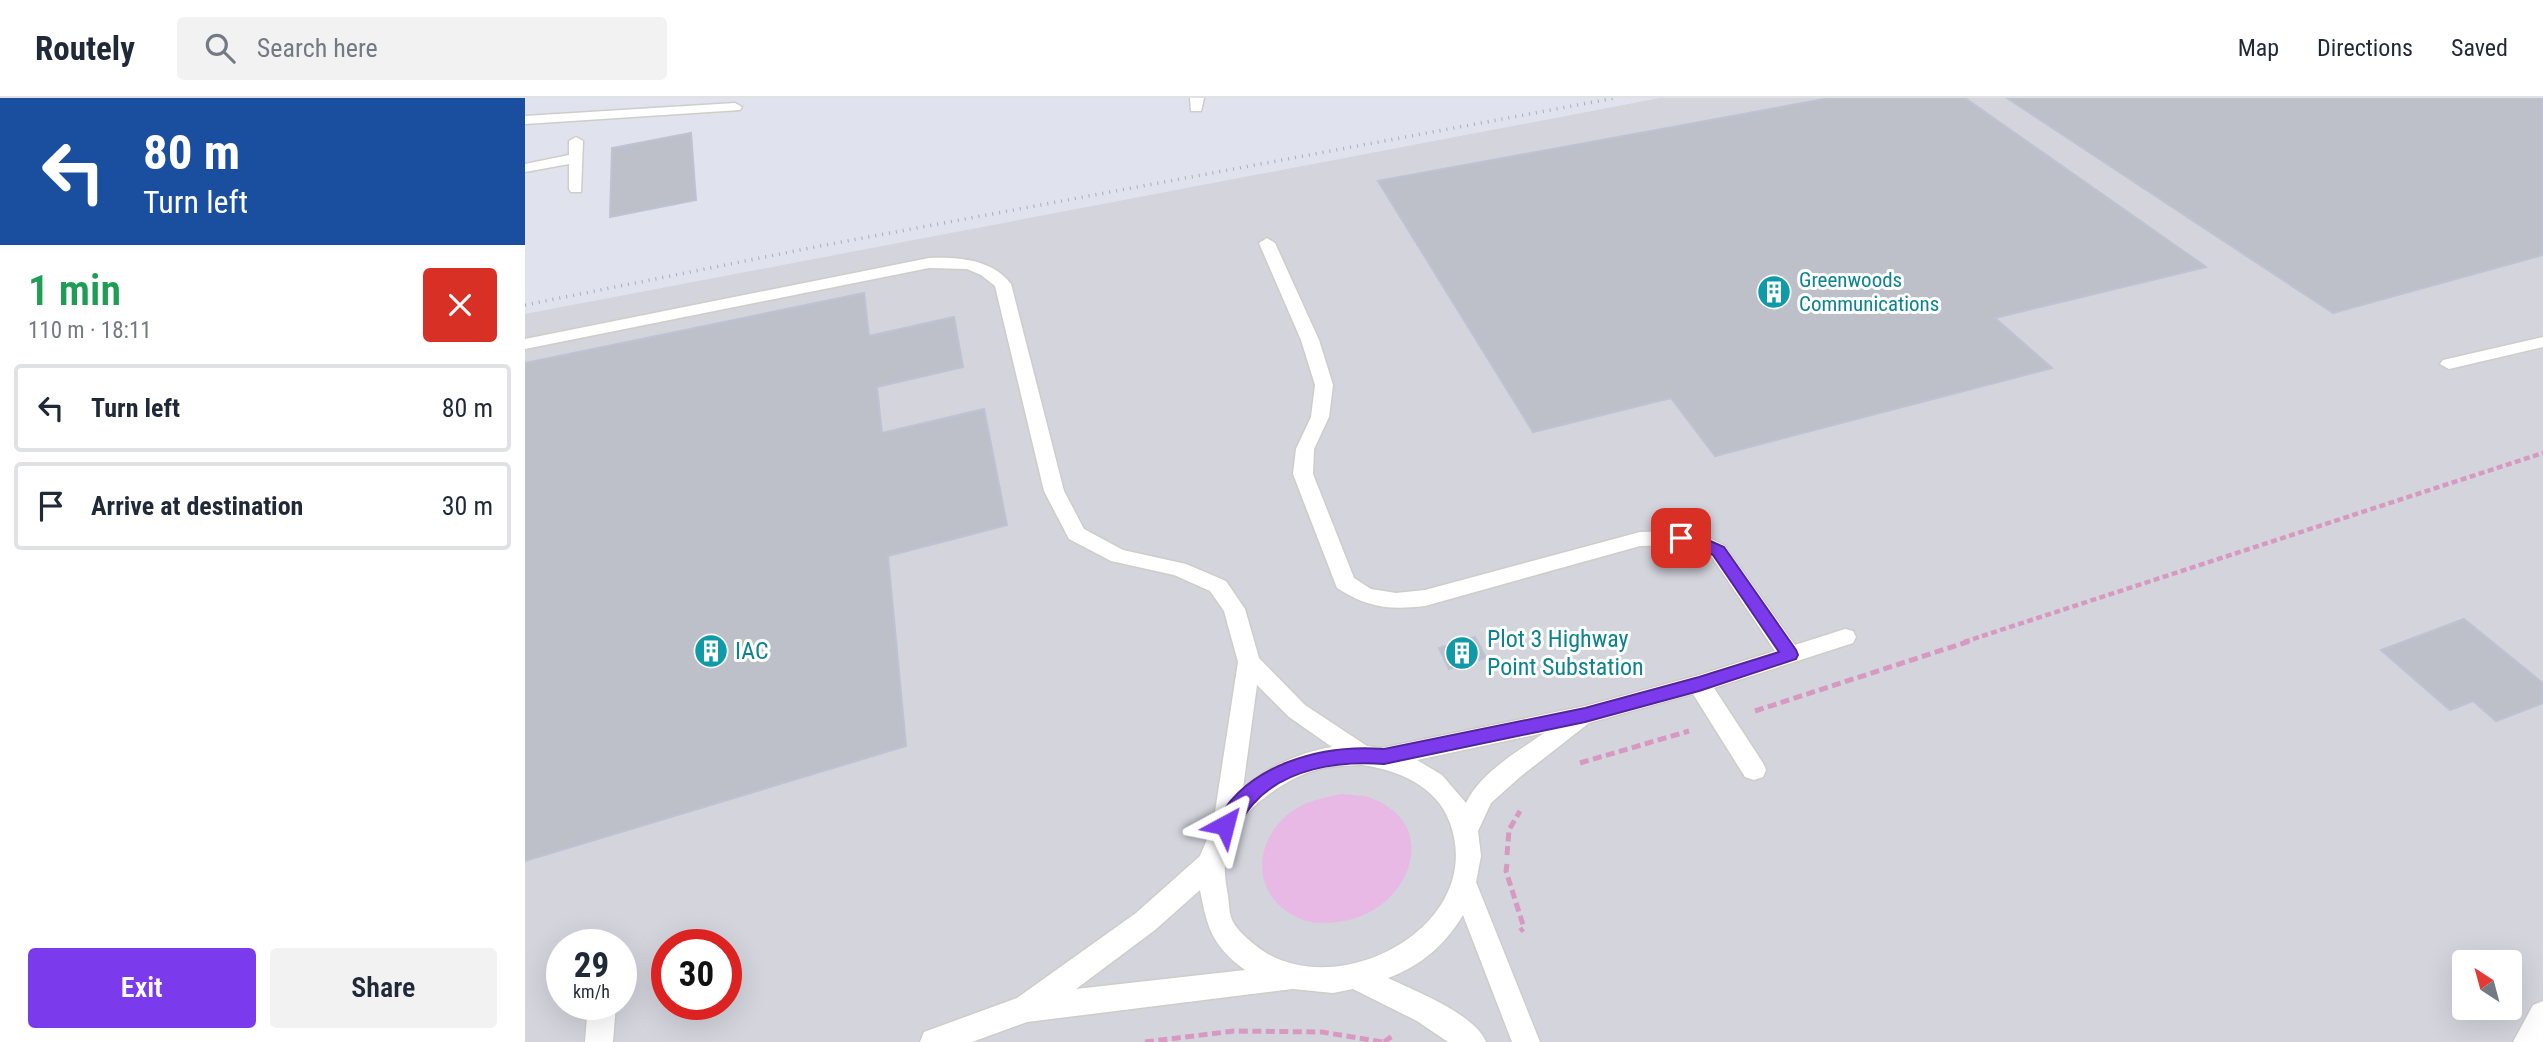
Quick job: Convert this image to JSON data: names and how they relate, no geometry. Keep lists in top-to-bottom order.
{
  "places": {
    "building": ["Greenwoods Communications", "IAC", "Plot 3 Highway Point Substation"]
  },
  "north": "top left",
  "page": {
    "header": "Routely",
    "search": "Search here",
    "nav": ["Map", "Directions", "Saved"],
    "turn": ["80 m", "Turn left"],
    "heading": ["1 min", "110 m · 18:11"],
    "list": [
      {
        "name": "Turn left",
        "value": "80 m"
      },
      {
        "name": "Arrive at destination",
        "value": "30 m"
      }
    ],
    "speed": "29 km/h",
    "limit": "30",
    "buttons": ["Exit", "Share"]
  }
}
